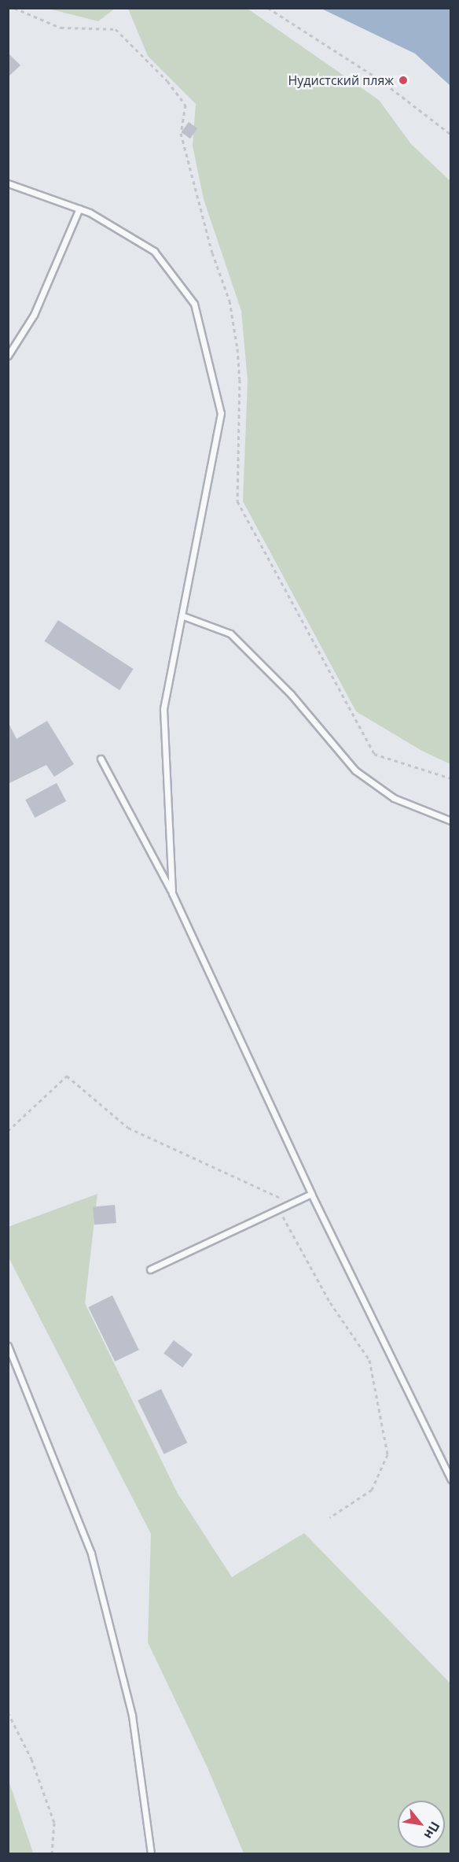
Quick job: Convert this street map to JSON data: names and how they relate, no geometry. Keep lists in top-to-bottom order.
{
  "places": ["Нудистский пляж"],
  "north": "bottom right"
}
